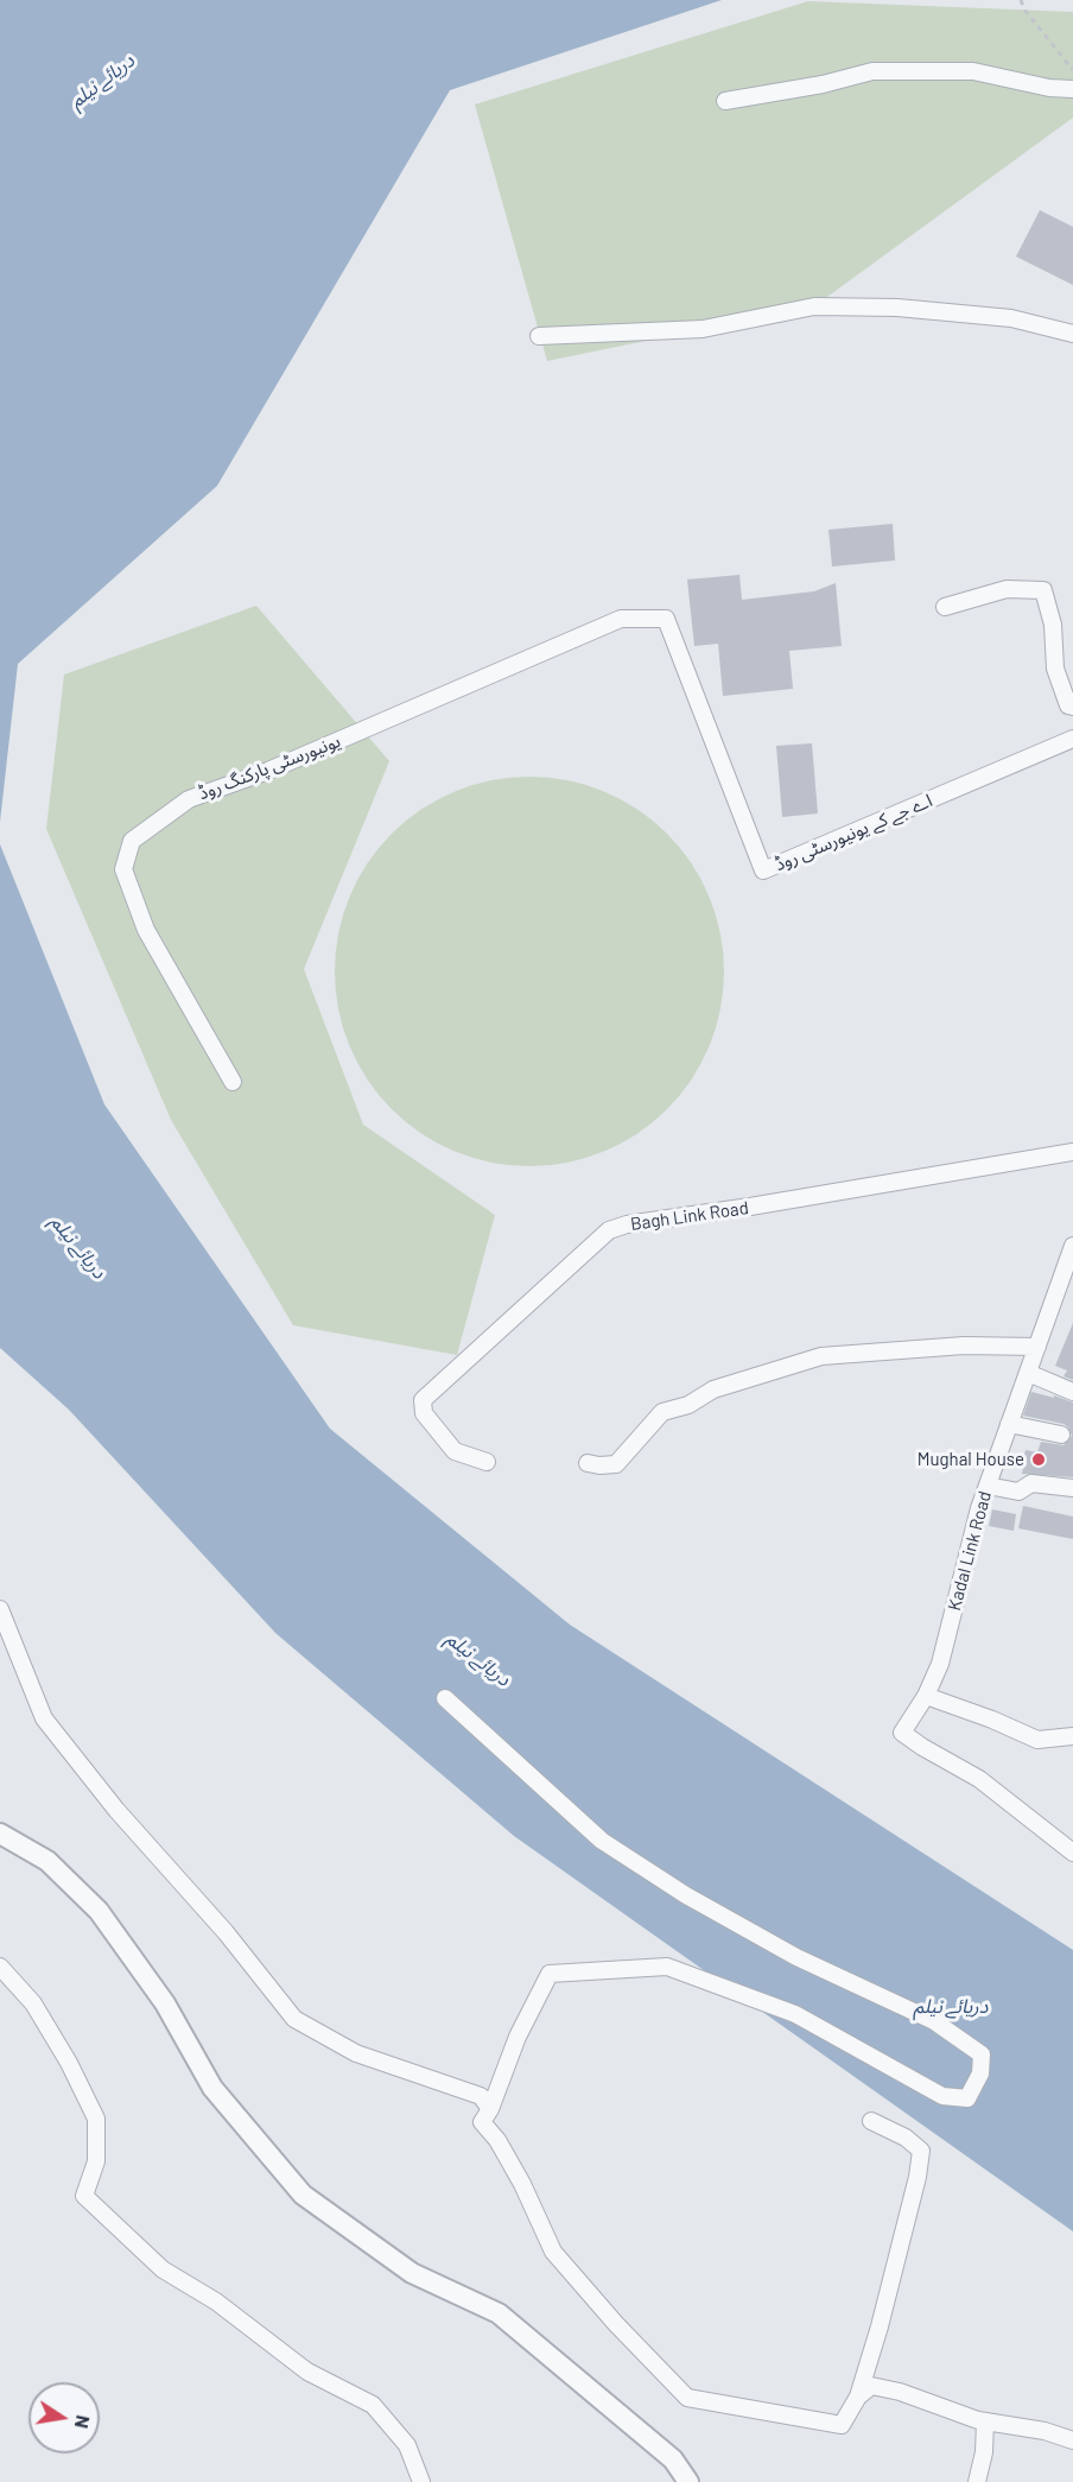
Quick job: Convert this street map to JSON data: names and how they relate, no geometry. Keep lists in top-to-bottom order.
{
  "streets": {
    "street": [
      "یونیورسٹی پارکنگ روڈ",
      "اے جے کے یونیورسٹی روڈ",
      "Bagh Link Road",
      "Kadal Link Road"
    ]
  },
  "crossings": [
    ["یونیورسٹی پارکنگ روڈ", "اے جے کے یونیورسٹی روڈ"]
  ],
  "water": ["دریائے نیلم"],
  "places": ["Mughal House"],
  "north": "right"
}
